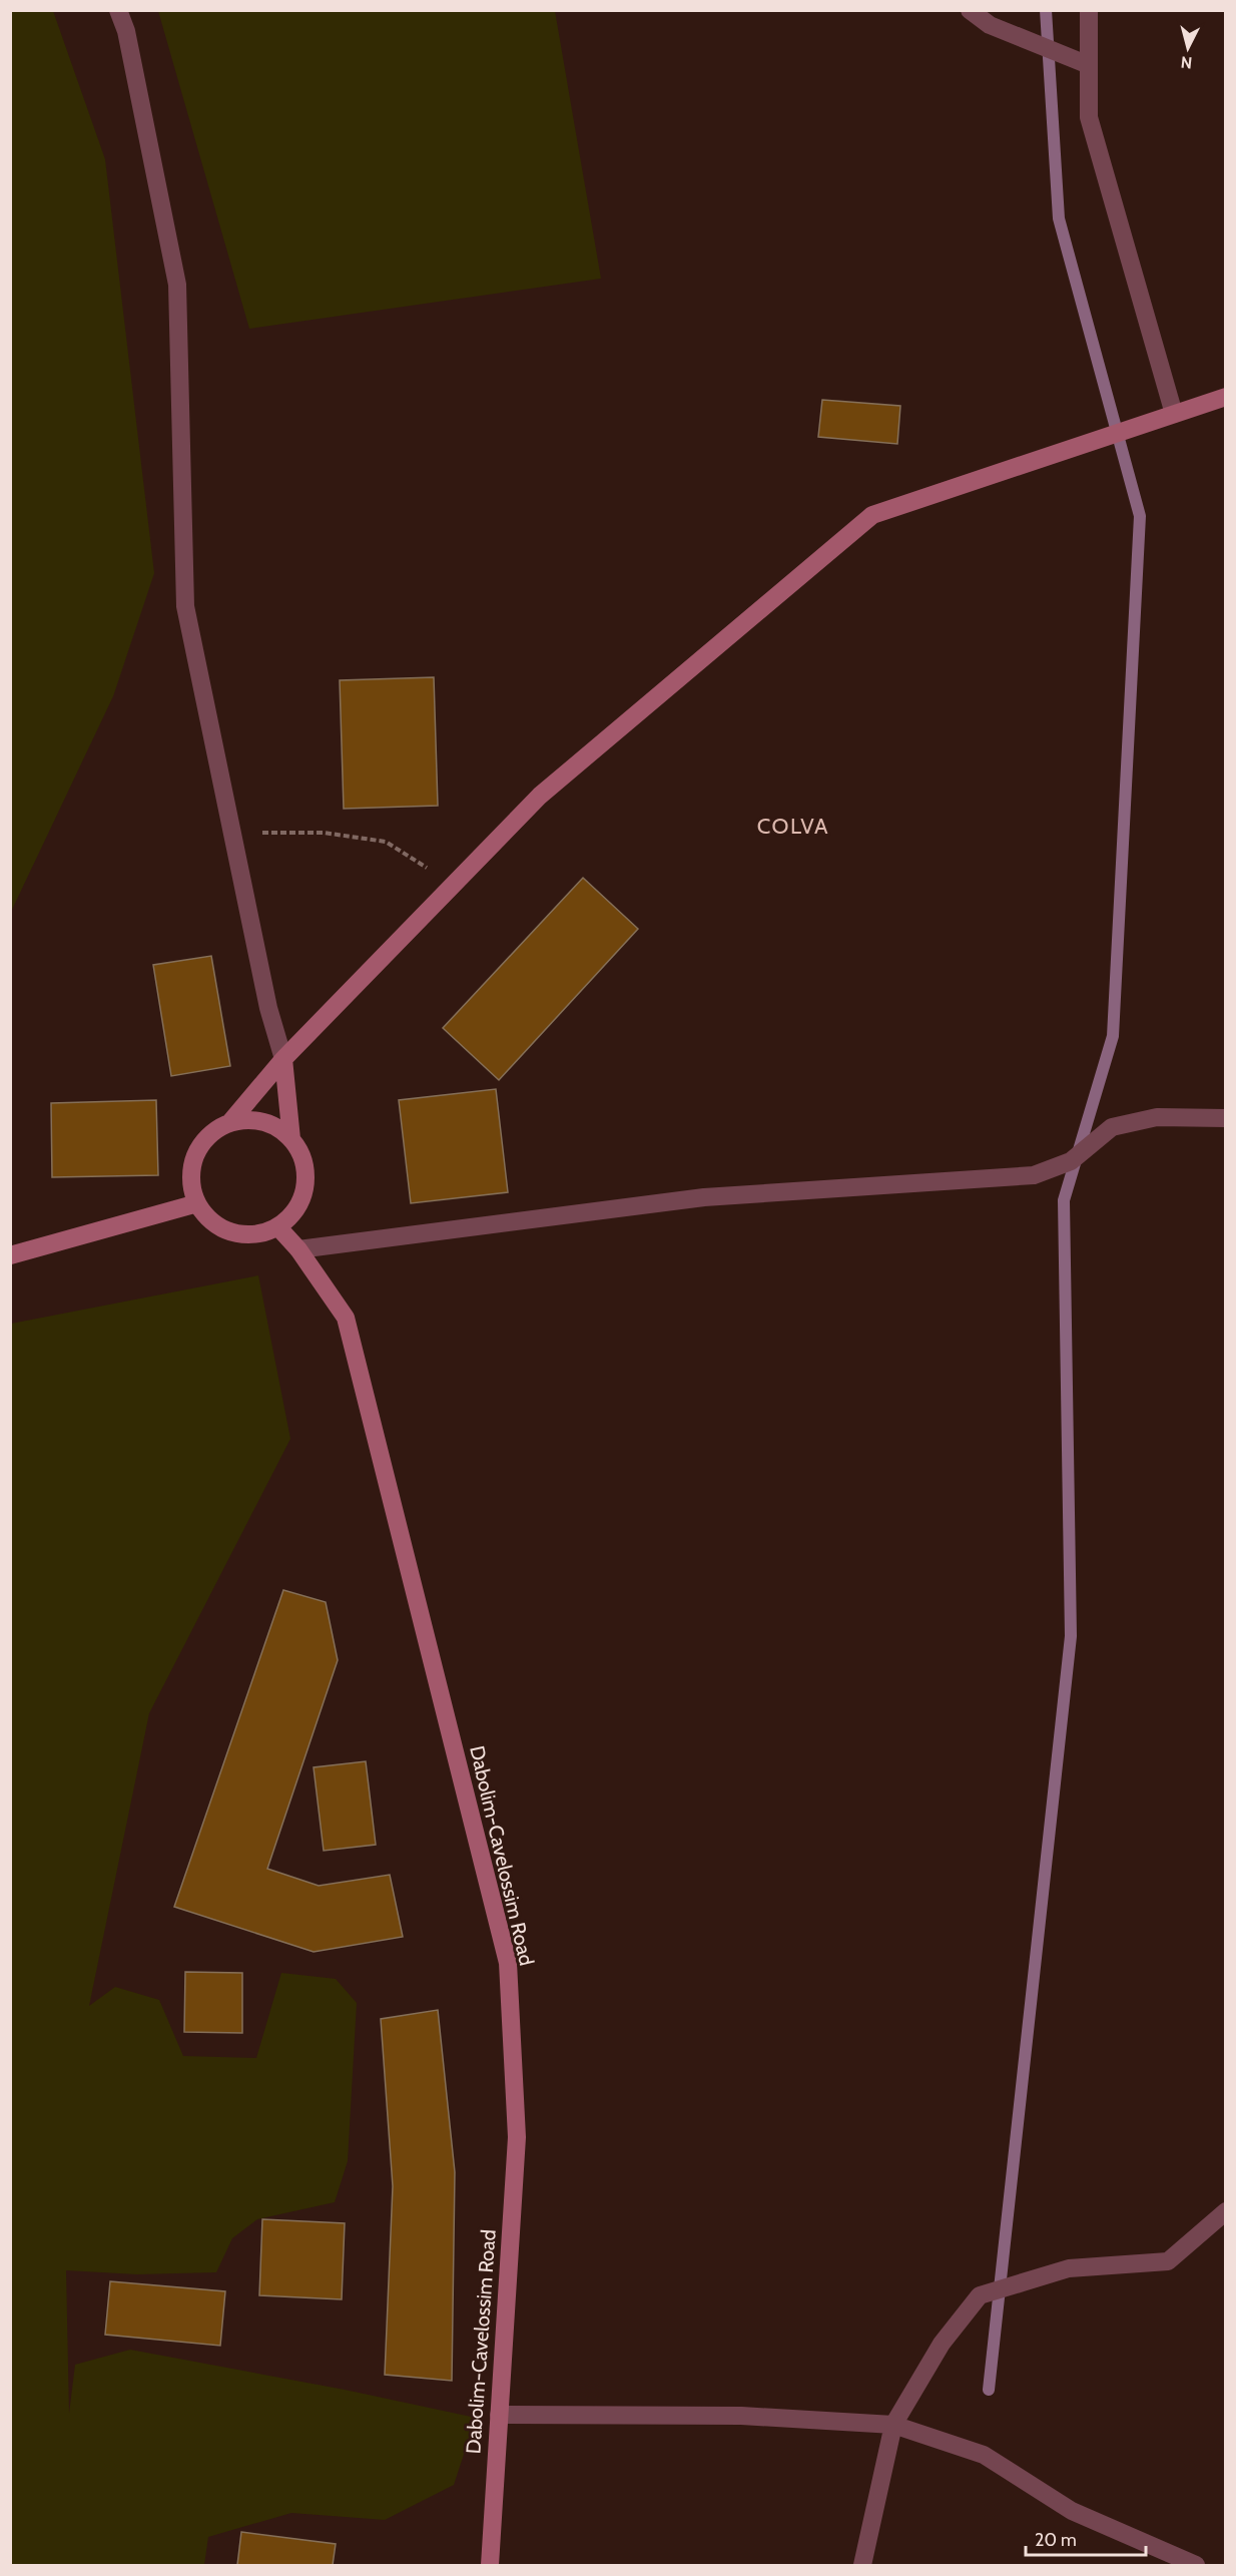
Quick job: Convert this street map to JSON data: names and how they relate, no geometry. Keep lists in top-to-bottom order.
{
  "streets": {
    "main road": ["Dabolim-Cavelossim Road"]
  },
  "districts": ["COLVA"],
  "scale_bar": "20 m",
  "north": "bottom"
}
